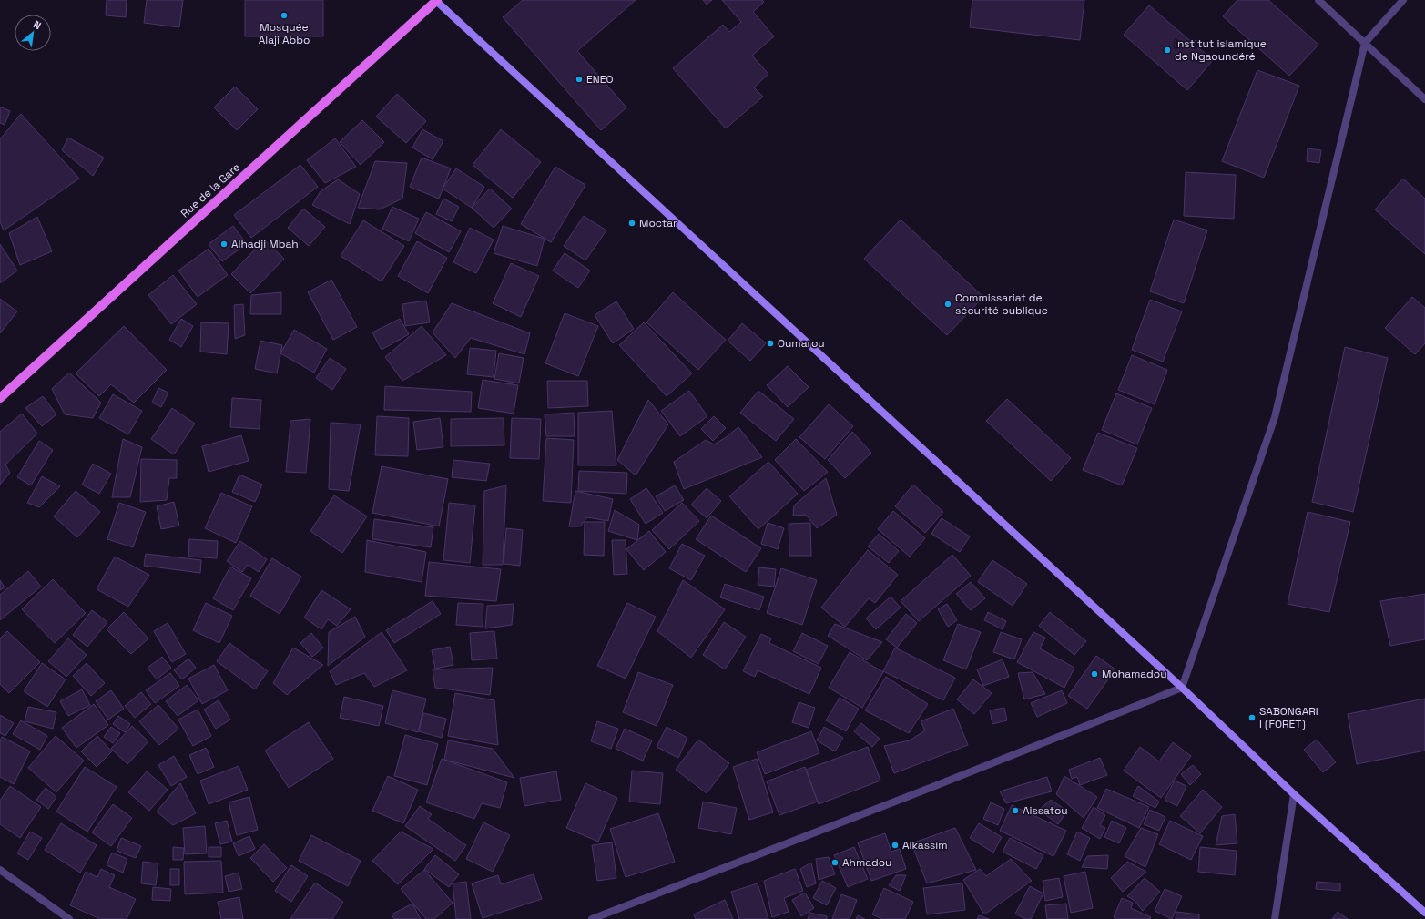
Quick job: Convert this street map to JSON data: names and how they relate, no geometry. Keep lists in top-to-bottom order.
{
  "streets": {
    "main road": ["Rue de la Gare"]
  },
  "places": [
    "Mosquée Alaji Abbo",
    "Institut islamique de Ngaoundéré",
    "ENEO",
    "Moctar",
    "Alhadji Mbah",
    "Commissariat de sécurité publique",
    "Oumarou",
    "Mohamadou",
    "SABONGARI I (FORET)",
    "Aissatou",
    "Alkassim",
    "Ahmadou"
  ],
  "north": "top right"
}
